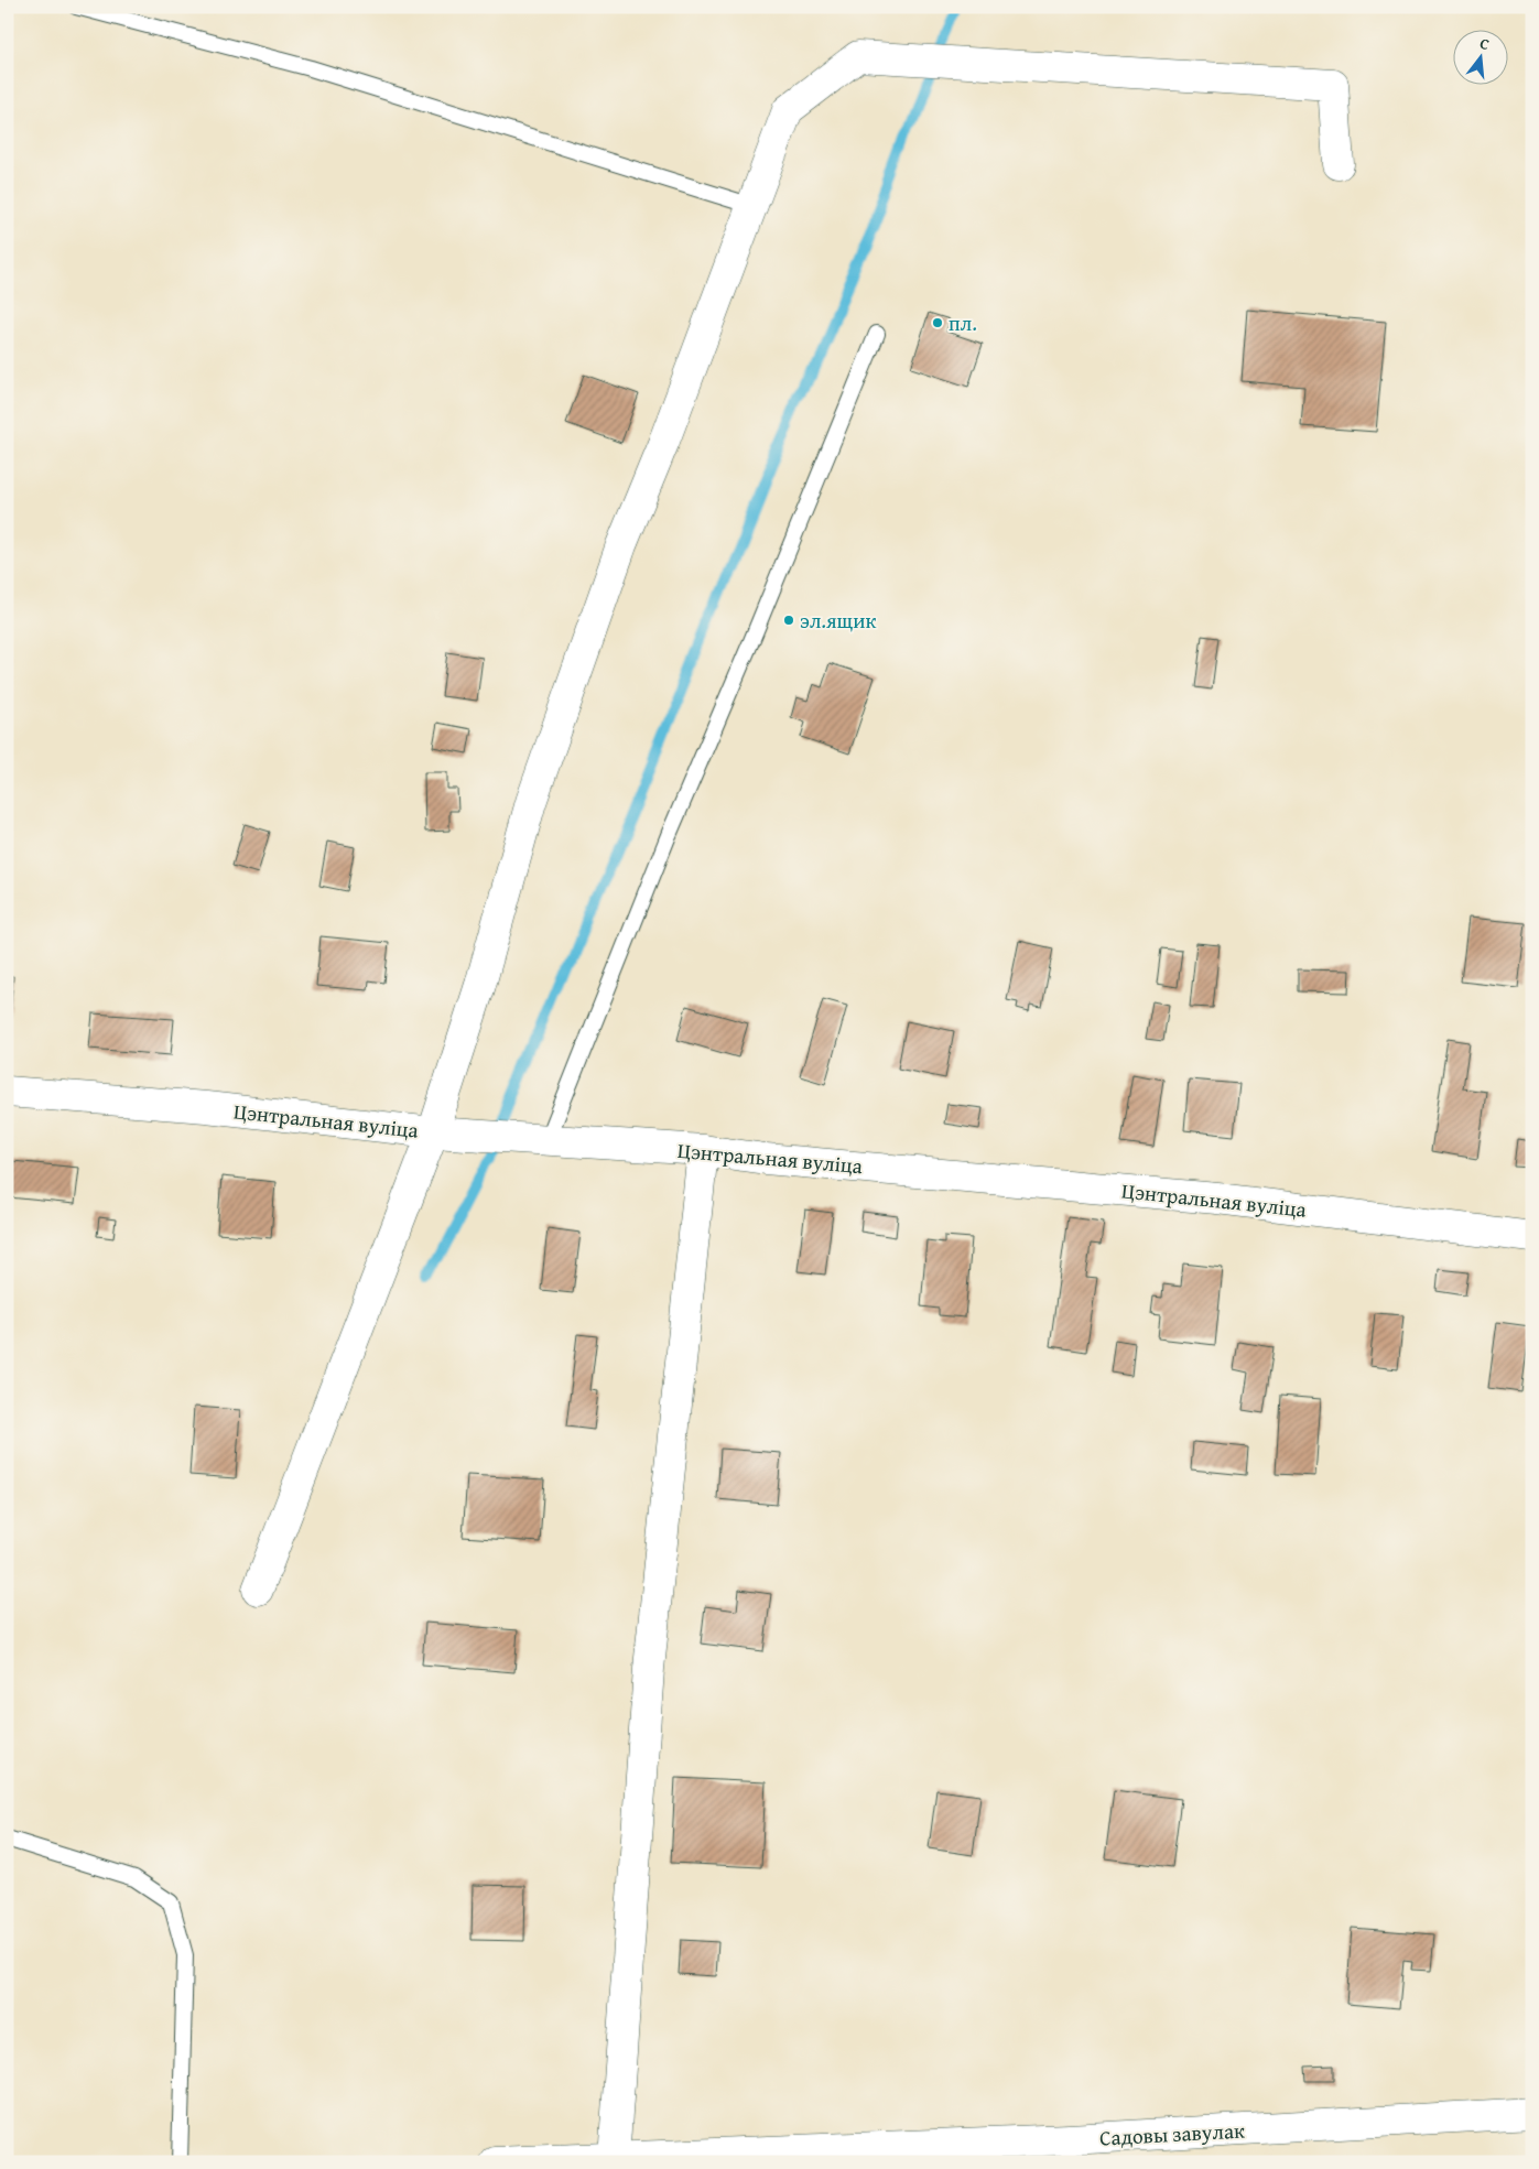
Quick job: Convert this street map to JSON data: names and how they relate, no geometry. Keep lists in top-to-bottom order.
{
  "streets": {
    "street": ["Цэнтральная вуліца", "Садовы завулак"]
  },
  "places": ["пл.", "эл.ящик"],
  "north": "top"
}
